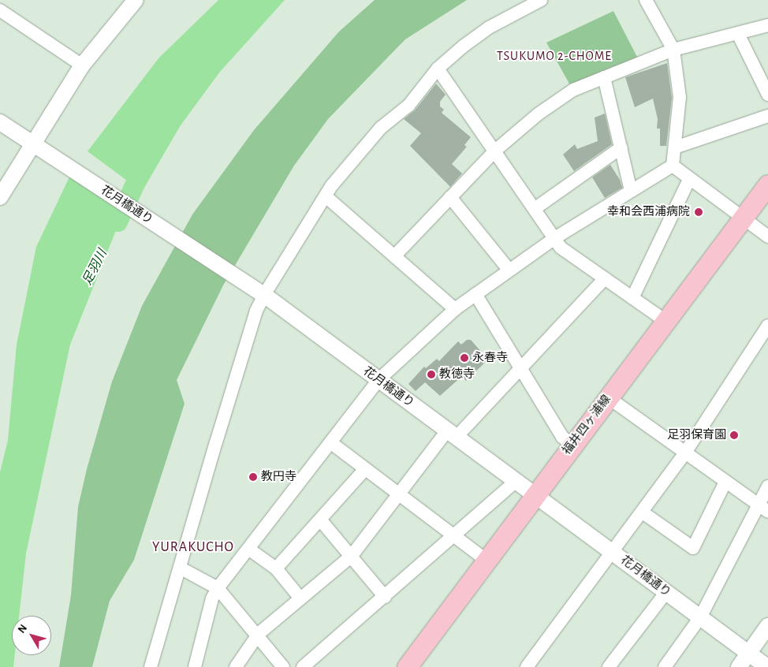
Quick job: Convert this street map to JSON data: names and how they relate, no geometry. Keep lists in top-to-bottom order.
{
  "streets": {
    "main road": ["福井四ヶ浦線"],
    "street": ["花月橋通り"]
  },
  "crossings": [
    ["花月橋通り", "福井四ヶ浦線"]
  ],
  "districts": ["TSUKUMO 2-CHOME", "YURAKUCHO"],
  "water": ["足羽川"],
  "places": [
    "幸和会西浦病院",
    "永春寺",
    "教徳寺",
    "足羽保育園",
    "教円寺"
  ],
  "north": "top left"
}
